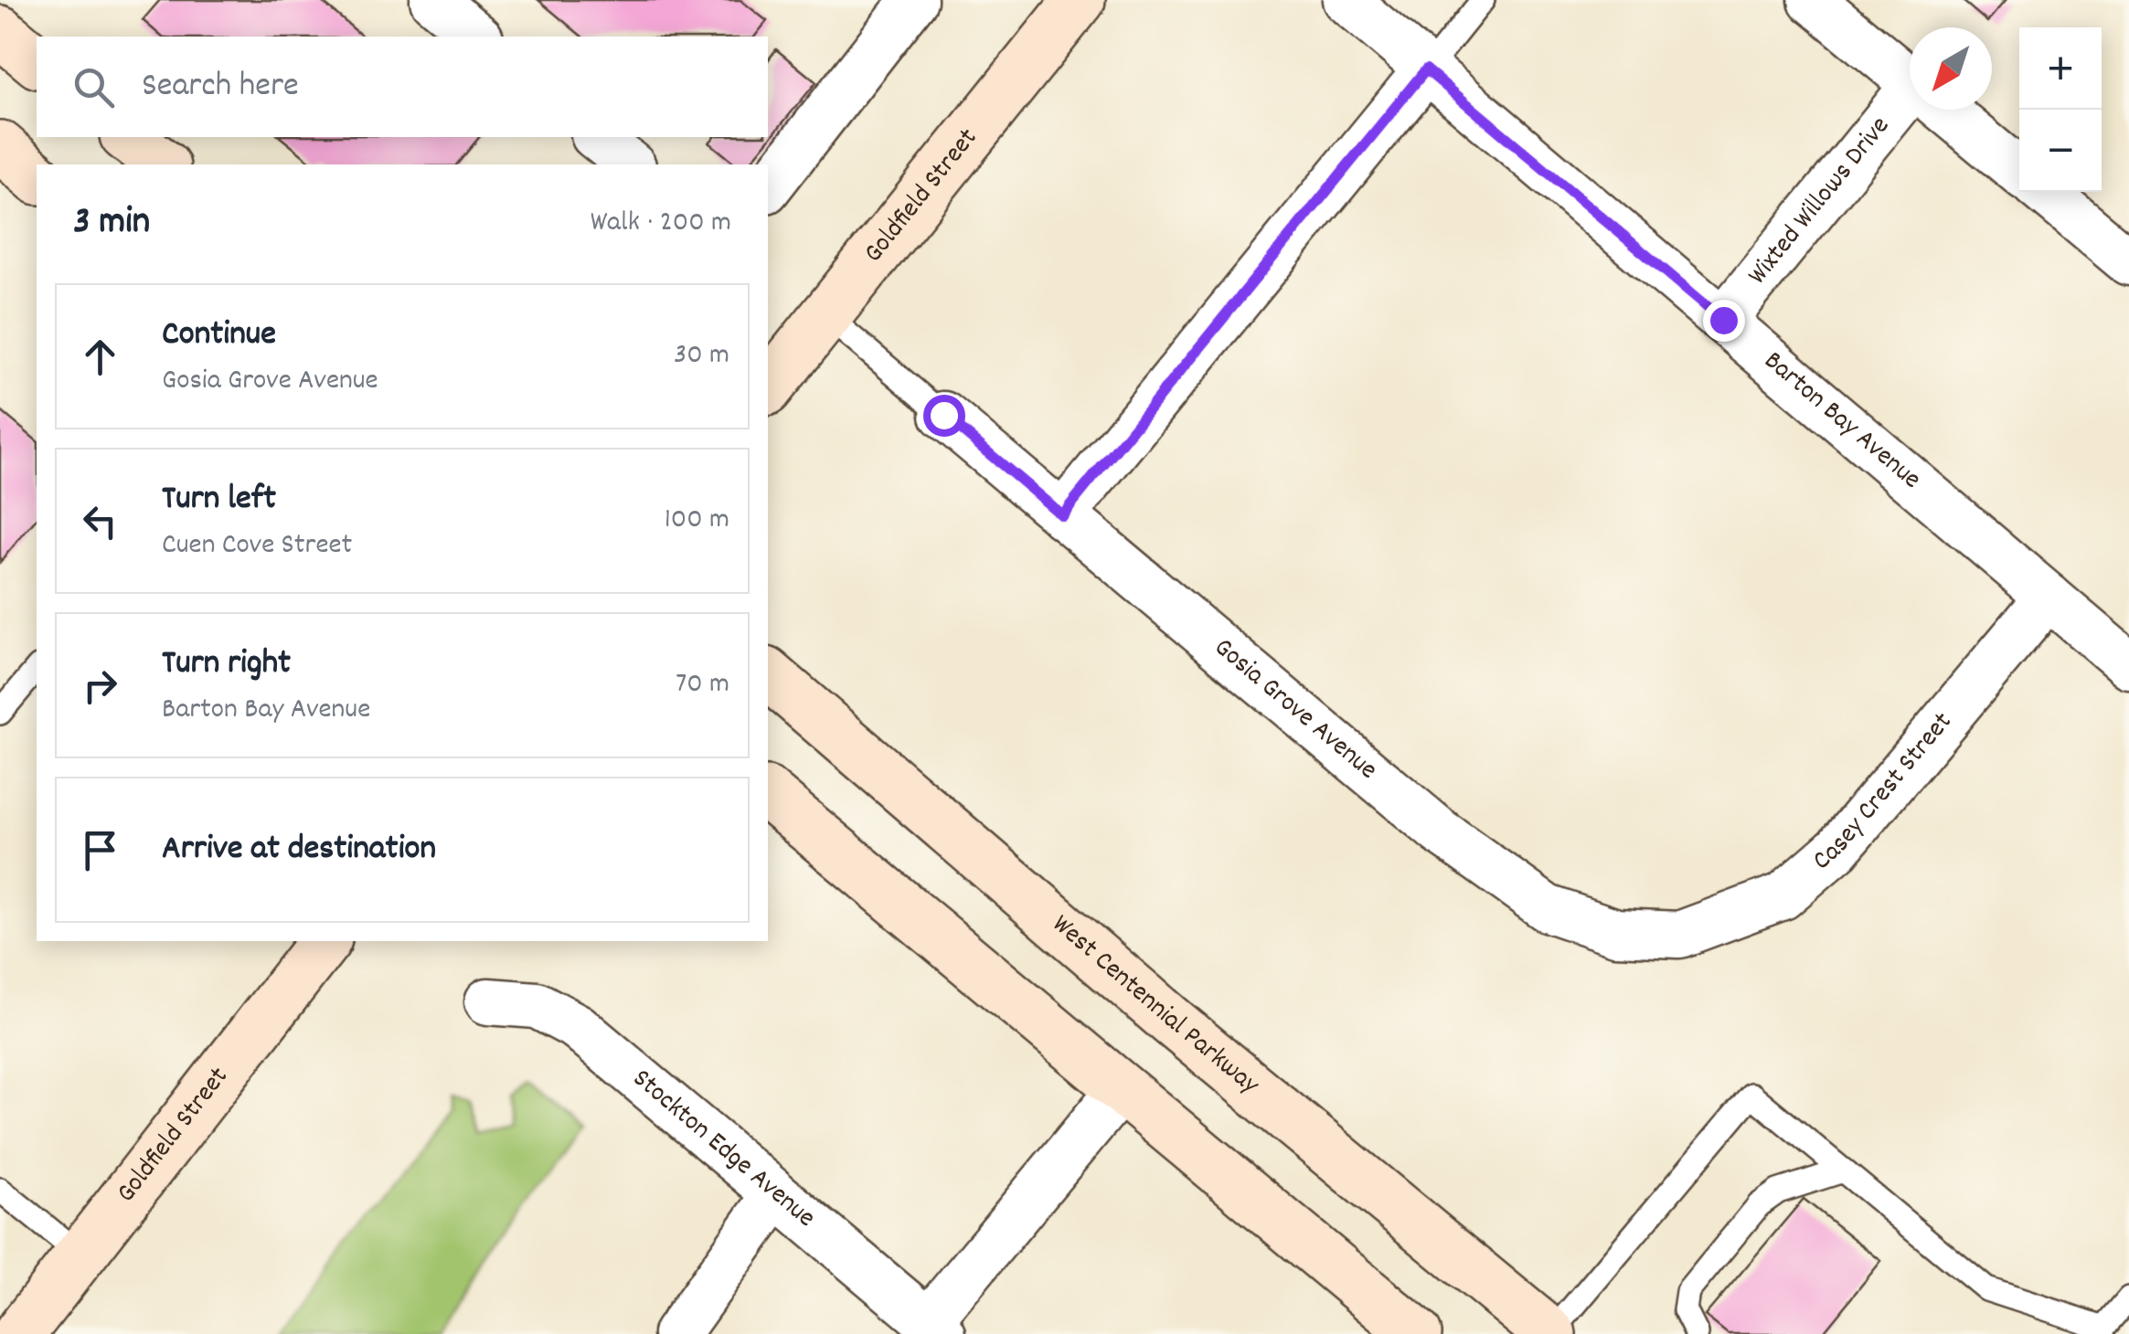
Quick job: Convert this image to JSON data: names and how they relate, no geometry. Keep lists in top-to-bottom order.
{
  "streets": {
    "main road": ["Goldfield Street", "West Centennial Parkway"],
    "street": [
      "Wixted Willows Drive",
      "Barton Bay Avenue",
      "Gosia Grove Avenue",
      "Casey Crest Street",
      "Stockton Edge Avenue"
    ]
  },
  "crossings": [
    ["Wixted Willows Drive", "Barton Bay Avenue"],
    ["Barton Bay Avenue", "Casey Crest Street"],
    ["Gosia Grove Avenue", "Casey Crest Street"]
  ],
  "north": "bottom left",
  "page": {
    "map_buttons": ["+", "−"],
    "search": "Search here",
    "heading": ["3 min", "Walk · 200 m"],
    "list": [
      ["Continue", "Gosia Grove Avenue", "30 m"],
      ["Turn left", "Cuen Cove Street", "100 m"],
      ["Turn right", "Barton Bay Avenue", "70 m"],
      "Arrive at destination"
    ]
  }
}
